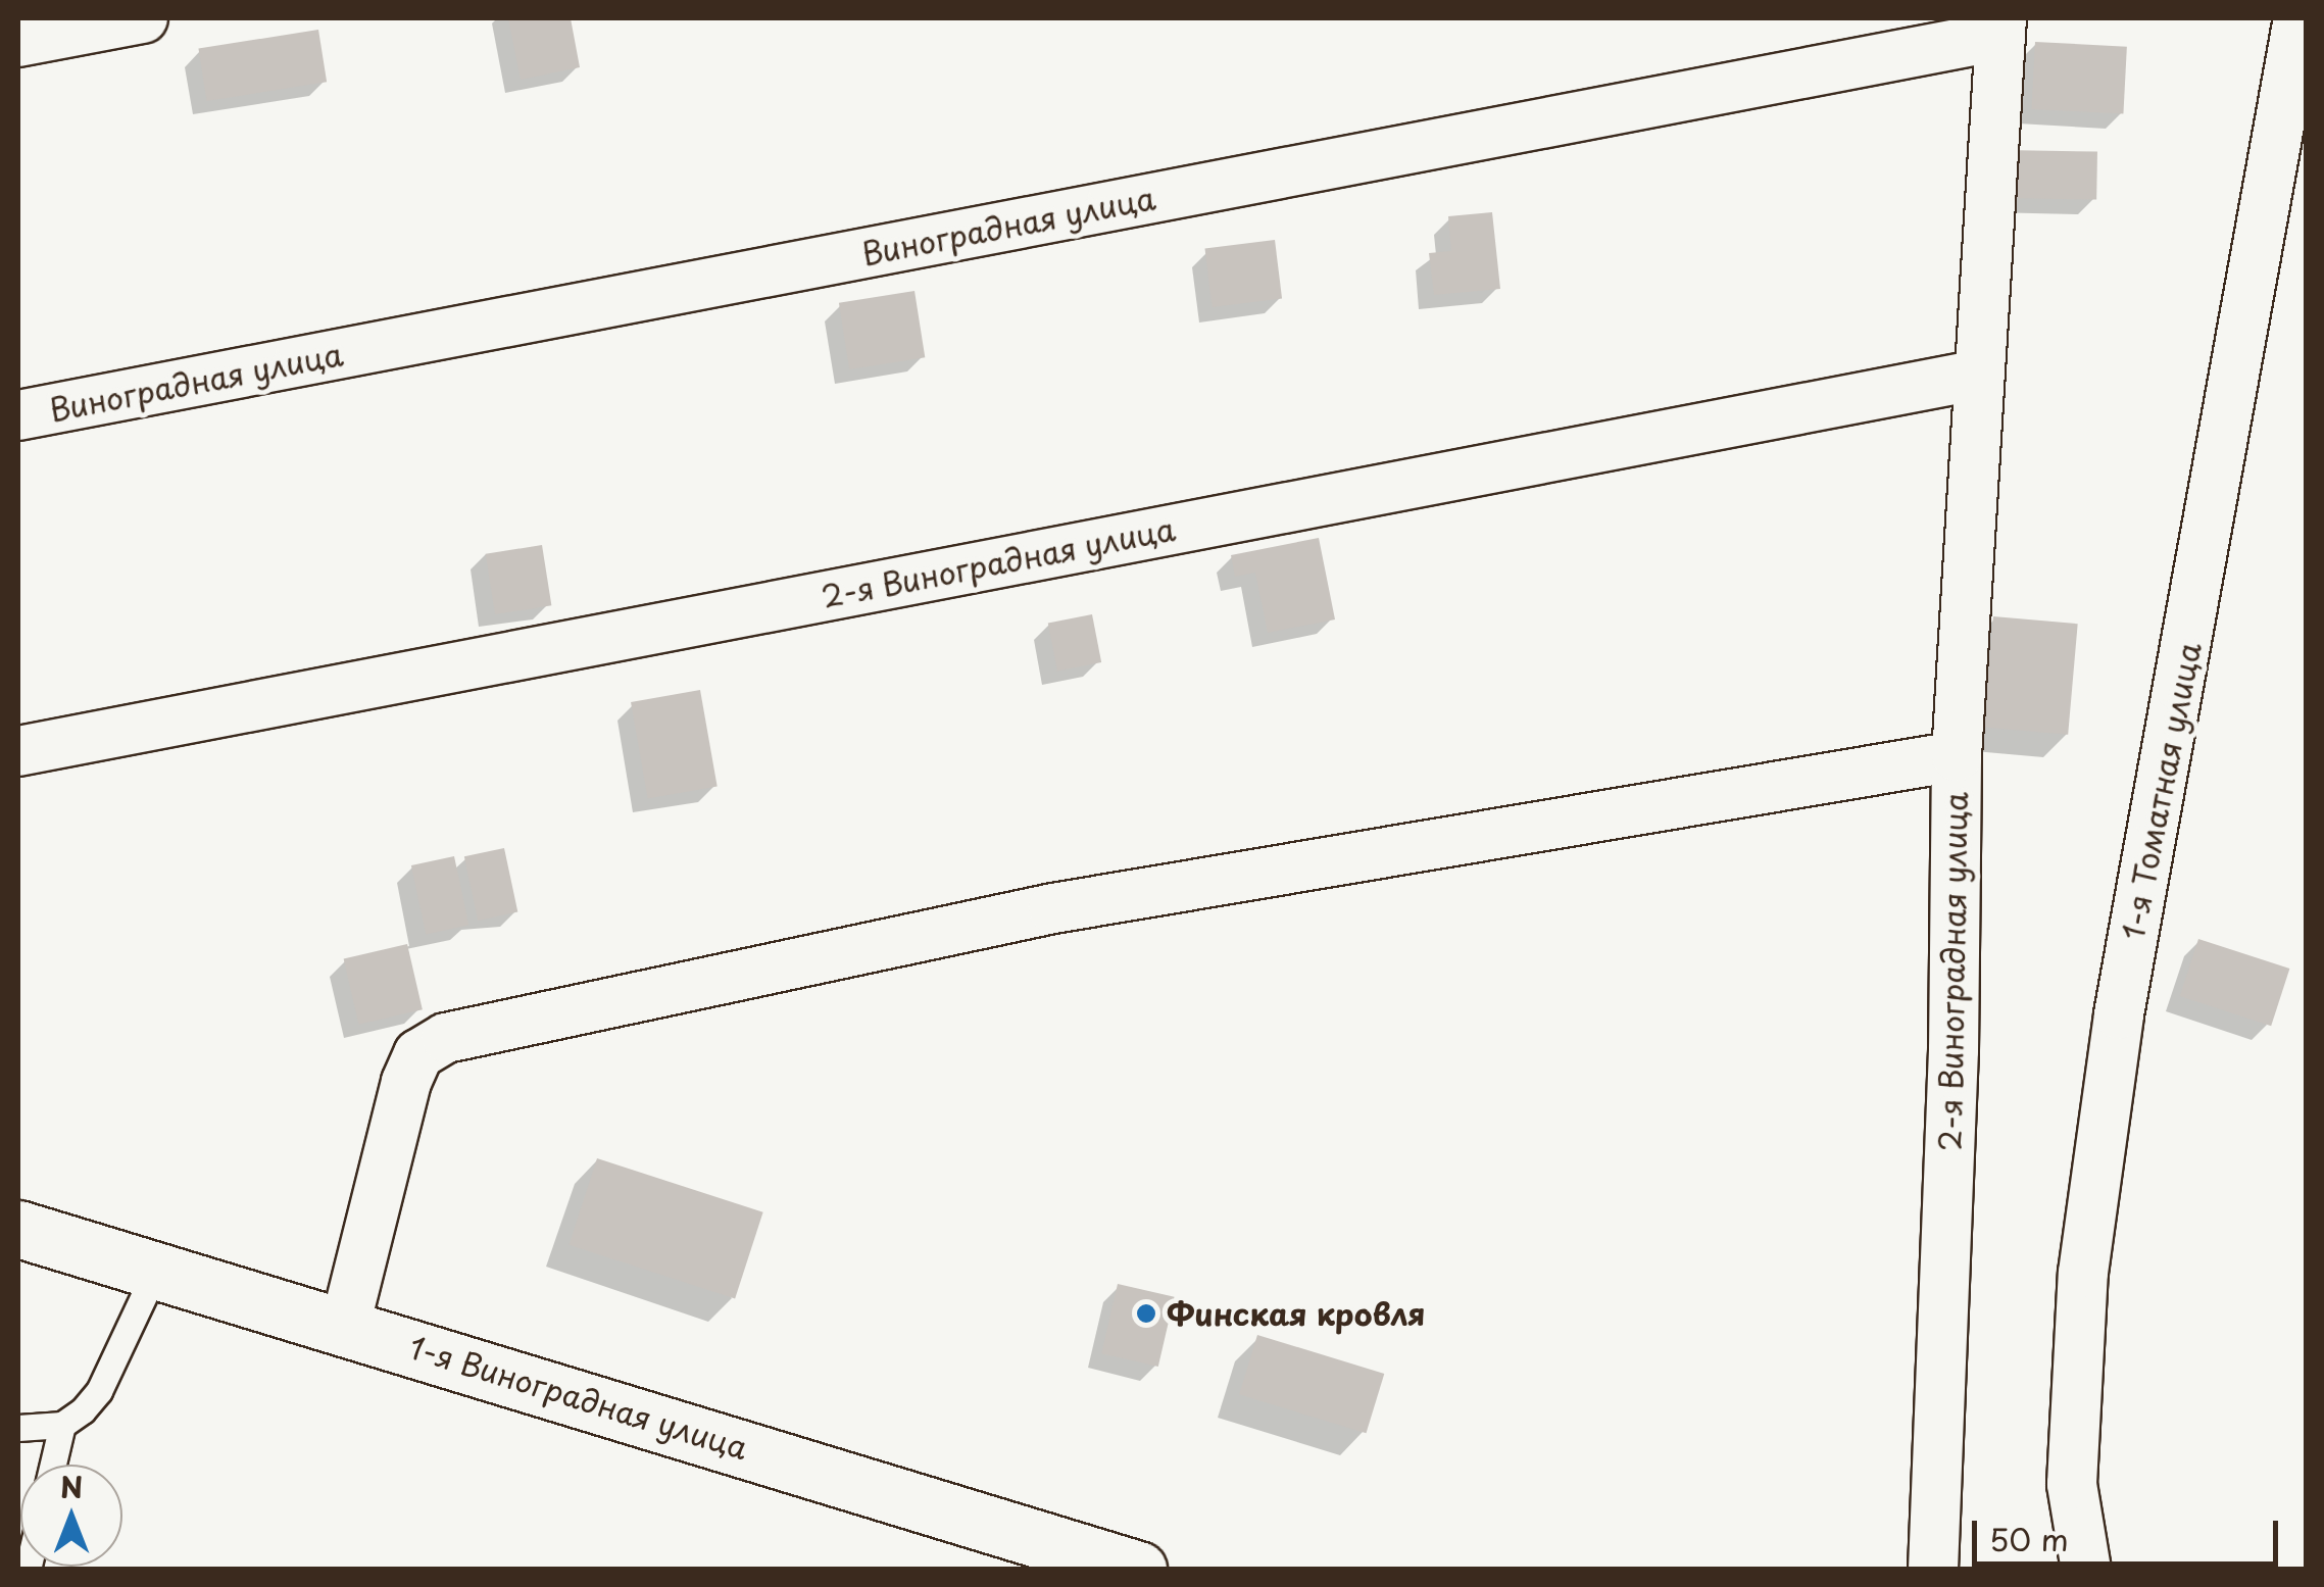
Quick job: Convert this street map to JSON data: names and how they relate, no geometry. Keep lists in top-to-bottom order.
{
  "streets": {
    "main road": ["1-я Виноградная улица"],
    "street": ["Виноградная улица", "2-я Виноградная улица", "1-я Томатная улица"]
  },
  "crossings": [
    ["Виноградная улица", "2-я Виноградная улица"]
  ],
  "places": ["Финская кровля"],
  "scale_bar": "50 m",
  "north": "top"
}
